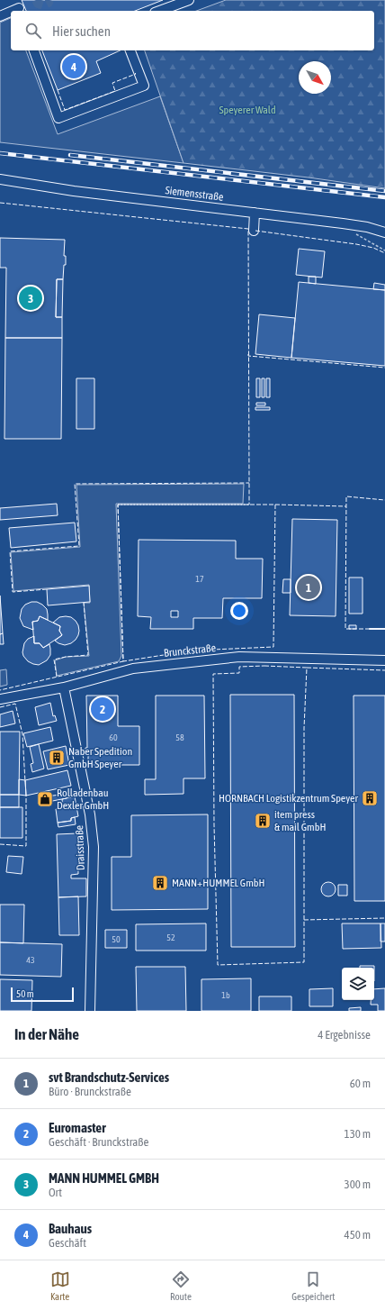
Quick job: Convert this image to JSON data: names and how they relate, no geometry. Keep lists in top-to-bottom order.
{
  "streets": {
    "street": ["Siemensstraße", "Brunckstraße", "Draisstraße"]
  },
  "crossings": [
    ["Brunckstraße", "Draisstraße"]
  ],
  "parks": ["Speyerer Wald"],
  "places": {
    "building": [
      "Naber Spedition GmbH Speyer",
      "HORNBACH Logistikzentrum Speyer",
      "item press & mail GmbH",
      "MANN+HUMMEL GmbH"
    ],
    "shop": ["Rolladenbau Dexler GmbH"]
  },
  "house_numbers": [
    "17",
    "60",
    "58",
    "52",
    "50",
    "43",
    "1b"
  ],
  "scale_bar": "50 m",
  "north": "bottom right",
  "page": {
    "search": "Hier suchen",
    "pins": [
      "4",
      "3",
      "1",
      "2"
    ],
    "scale": "50 m",
    "heading": ["In der Nähe", "4 Ergebnisse"],
    "list": [
      {
        "mark": "1",
        "name": "svt Brandschutz-Services",
        "note": "Büro · Brunckstraße",
        "value": "60 m"
      },
      {
        "mark": "2",
        "name": "Euromaster",
        "note": "Geschäft · Brunckstraße",
        "value": "130 m"
      },
      {
        "mark": "3",
        "name": "MANN HUMMEL GMBH",
        "note": "Ort",
        "value": "300 m"
      },
      {
        "mark": "4",
        "name": "Bauhaus",
        "note": "Geschäft",
        "value": "450 m"
      }
    ],
    "nav": ["Karte", "Route", "Gespeichert"]
  }
}
